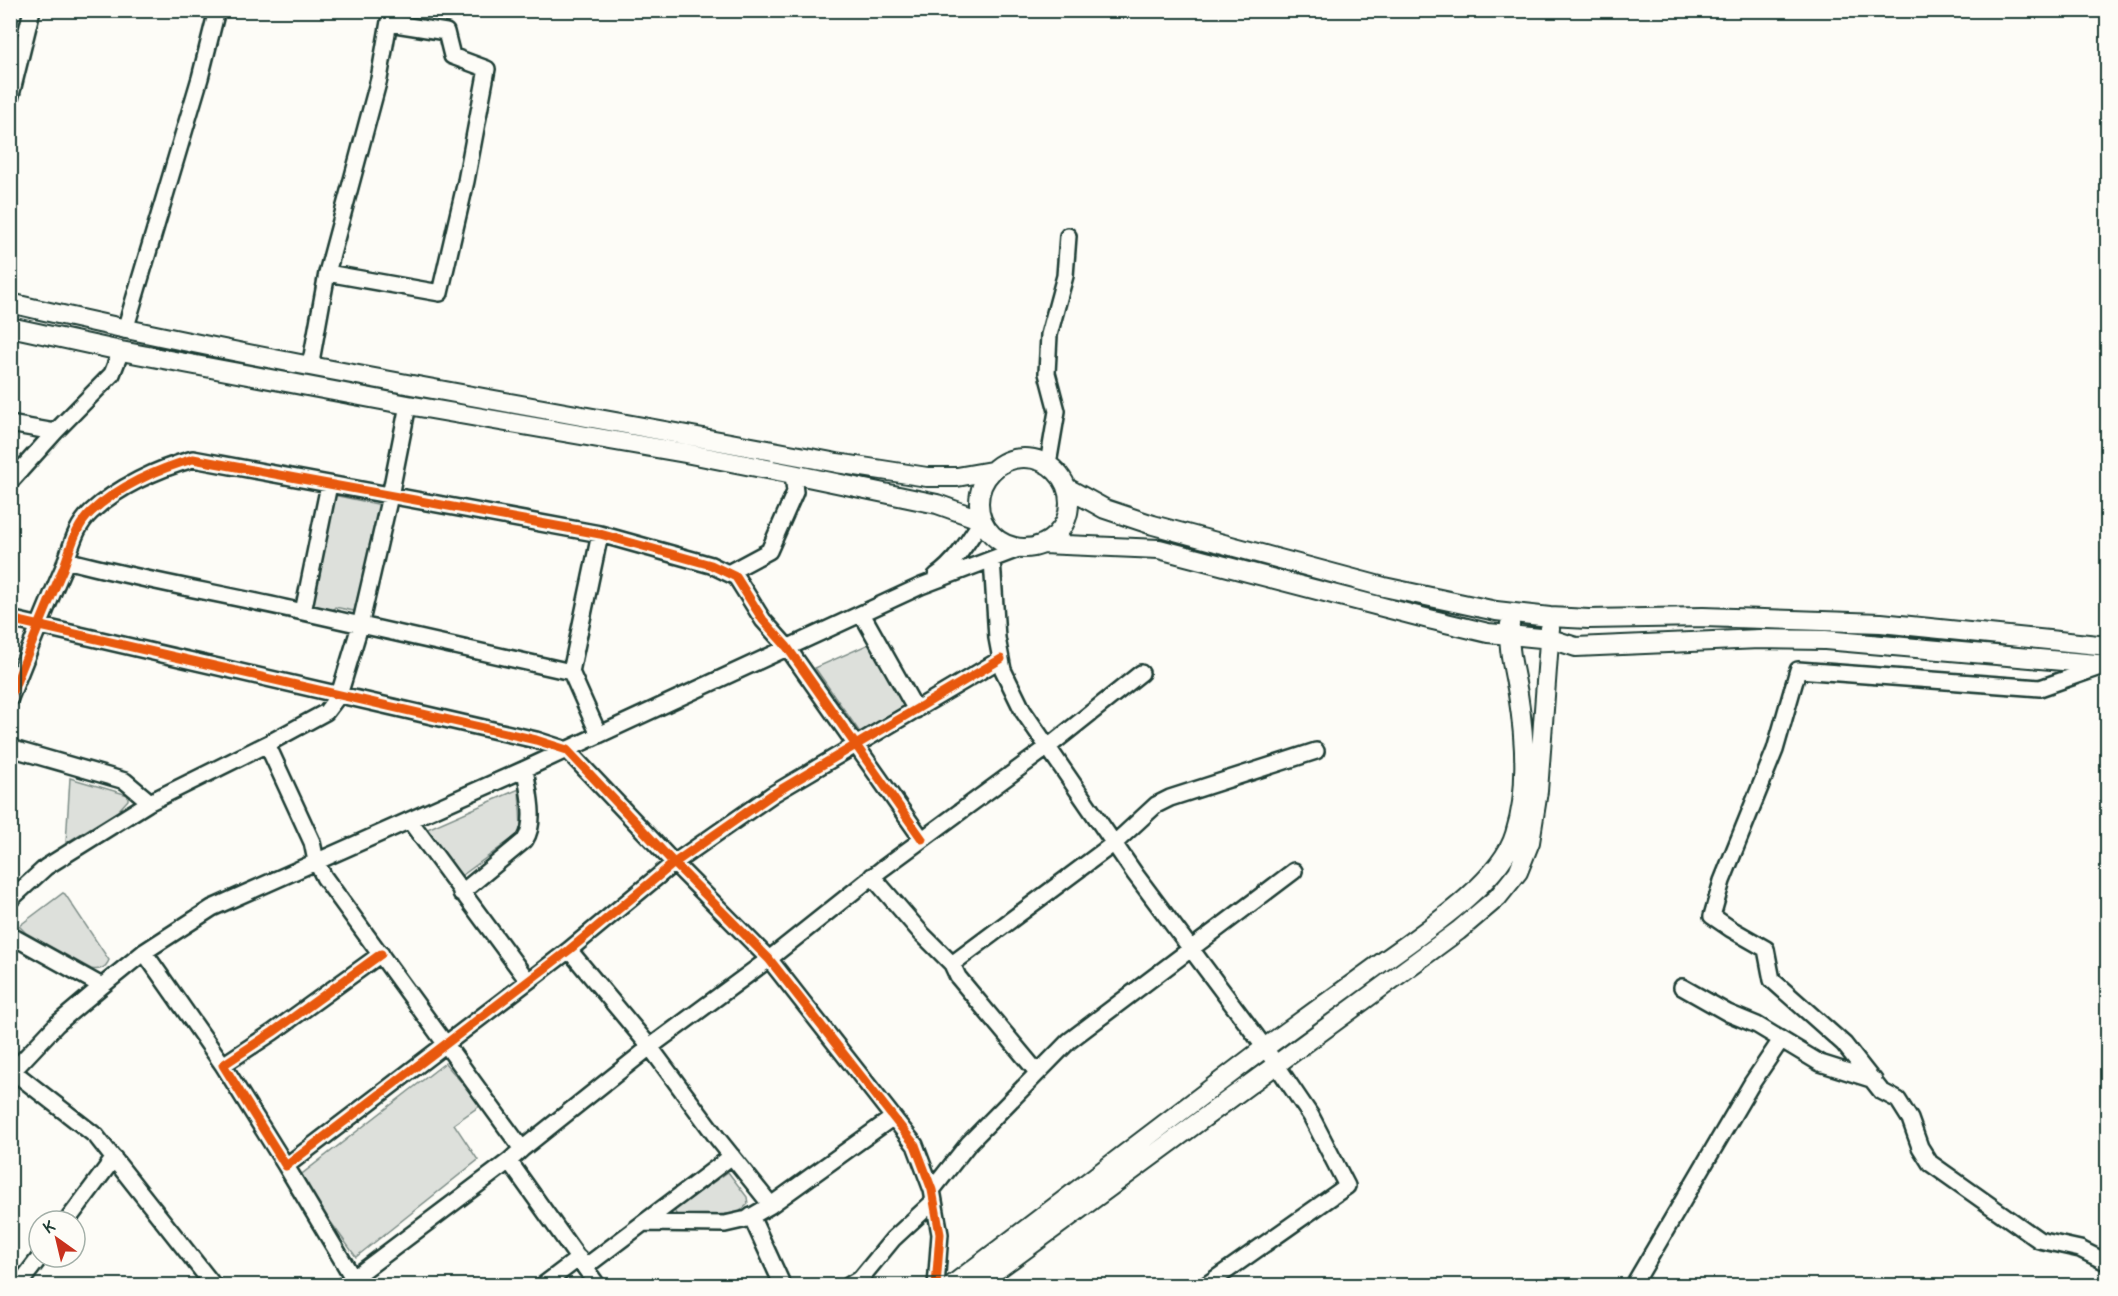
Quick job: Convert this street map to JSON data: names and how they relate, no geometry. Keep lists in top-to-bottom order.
{
  "north": "top left"
}
